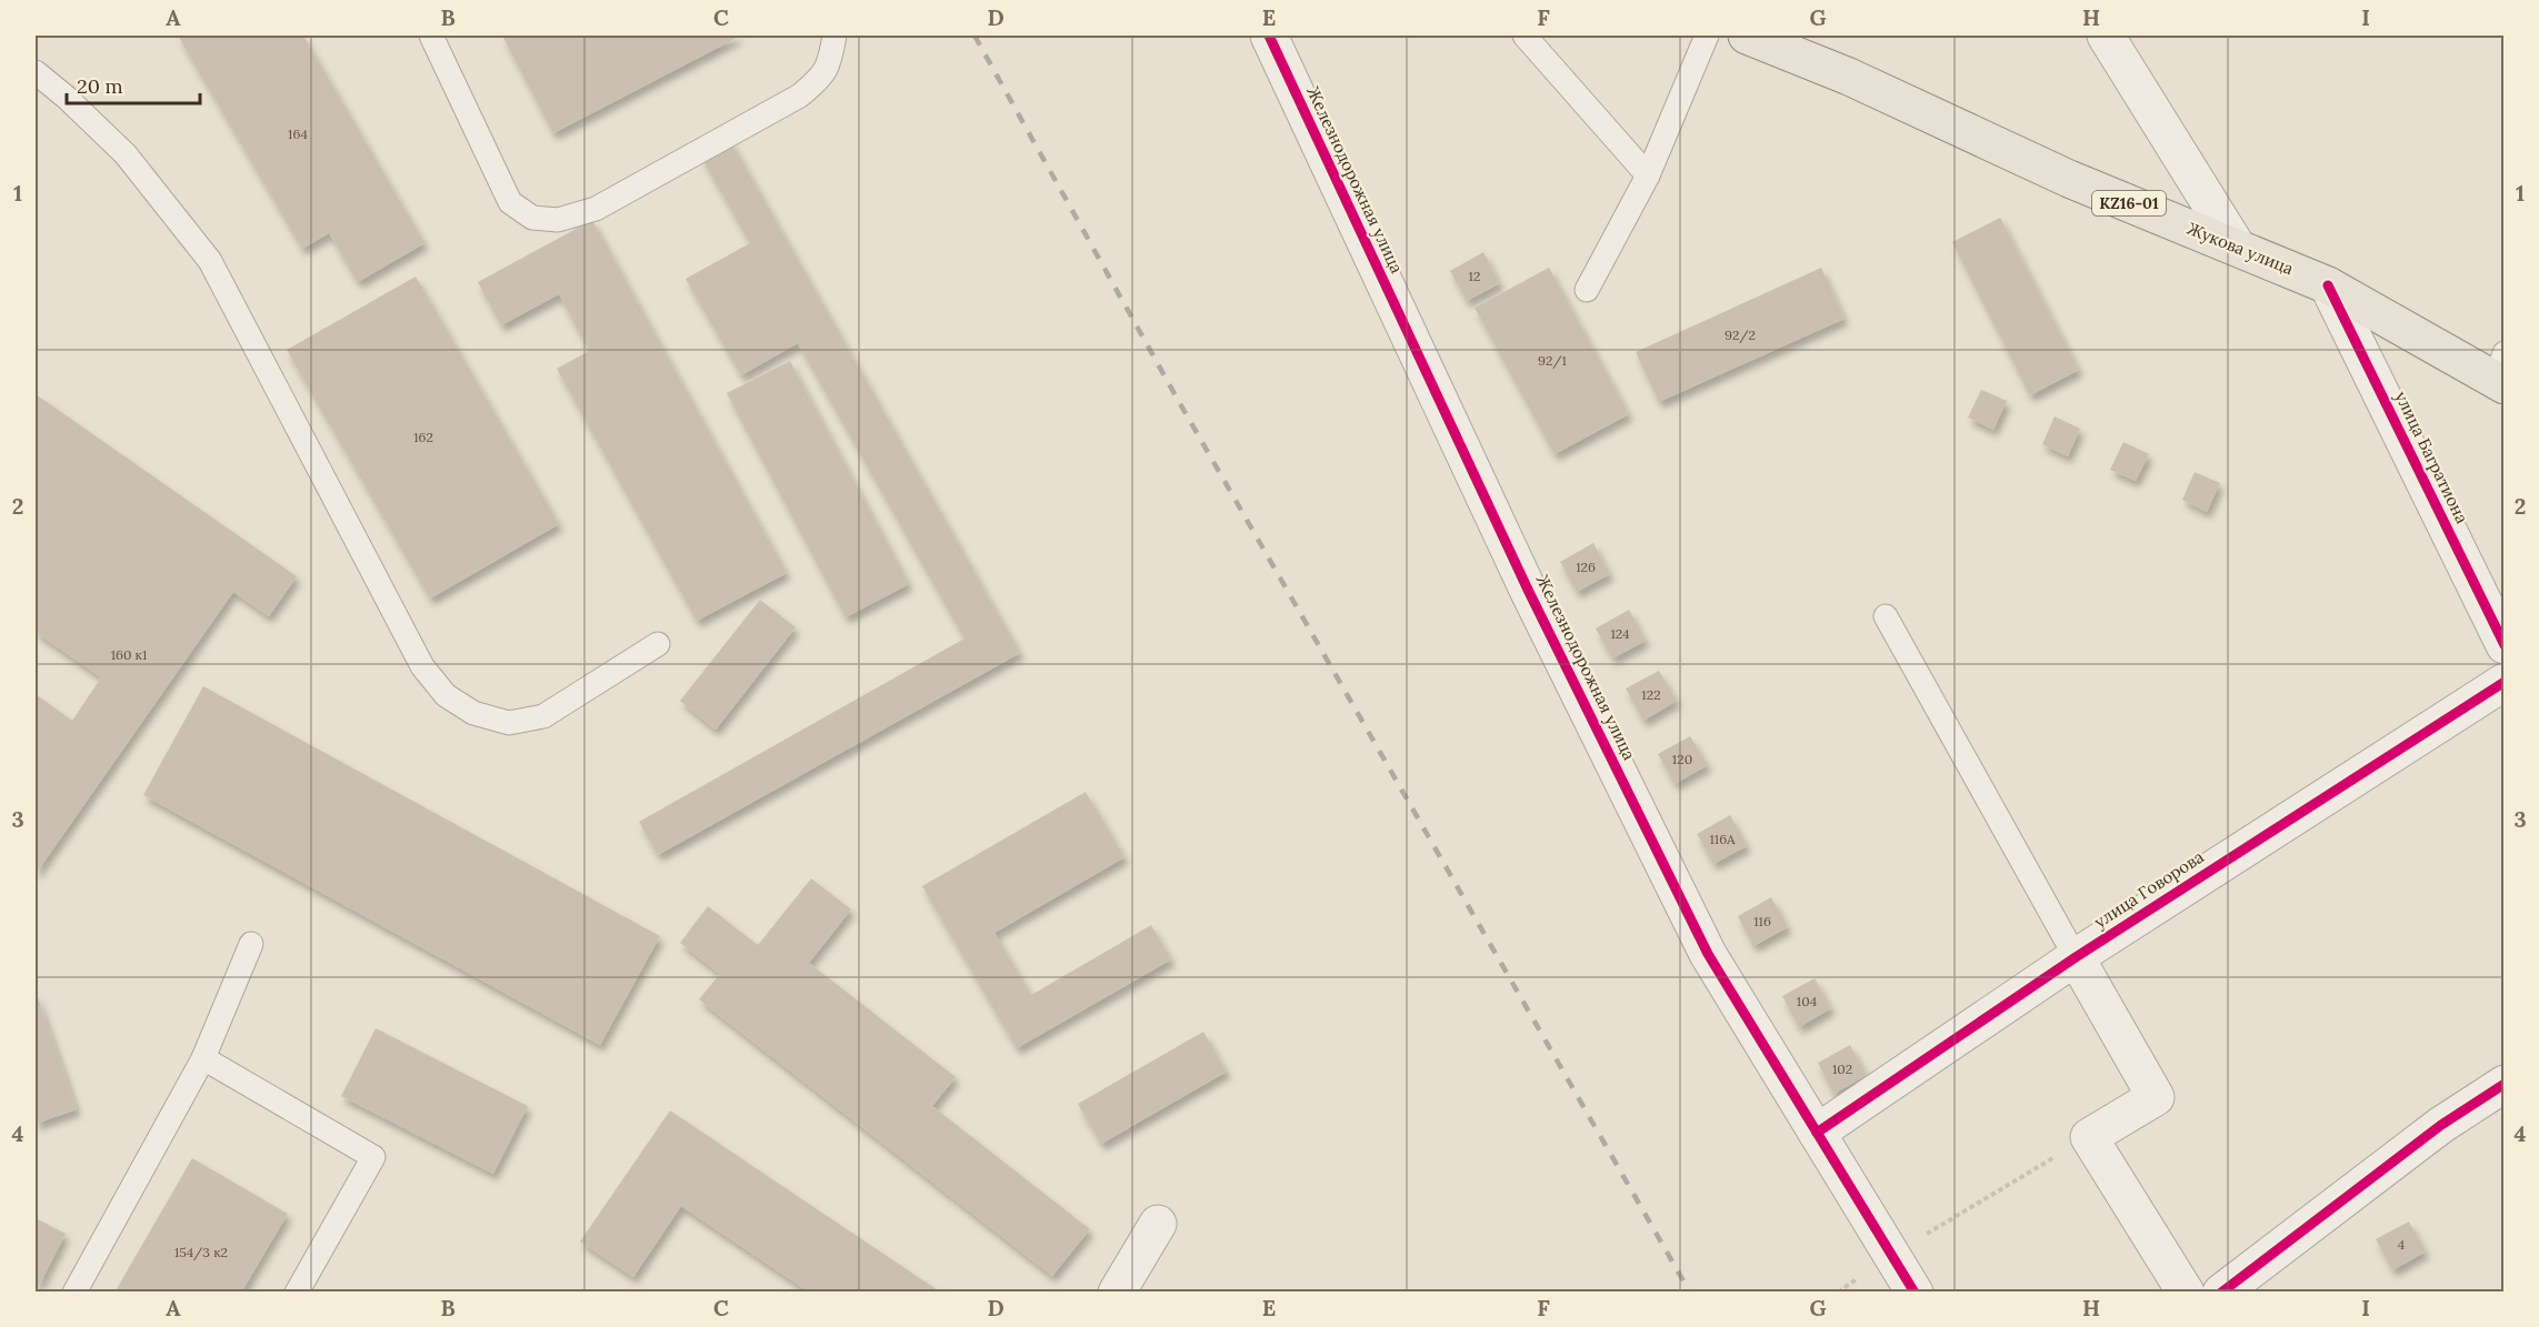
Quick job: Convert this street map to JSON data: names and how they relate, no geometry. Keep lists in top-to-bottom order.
{
  "streets": {
    "main road": ["KZ16-01", "Жукова улица"],
    "street": ["Железнодорожная улица", "улица Багратиона", "улица Говорова"]
  },
  "crossings": [
    ["Железнодорожная улица", "улица Говорова"],
    ["Жукова улица", "улица Багратиона"]
  ],
  "house_numbers": [
    "164",
    "12",
    "92/2",
    "92/1",
    "162",
    "126",
    "124",
    "160 к1",
    "122",
    "120",
    "116А",
    "116",
    "104",
    "102",
    "4",
    "154/3 к2"
  ],
  "scale_bar": "20 m",
  "grid": {
    "columns": [
      "A",
      "B",
      "C",
      "D",
      "E",
      "F",
      "G",
      "H",
      "I"
    ],
    "rows": [
      "1",
      "2",
      "3",
      "4"
    ]
  }
}
